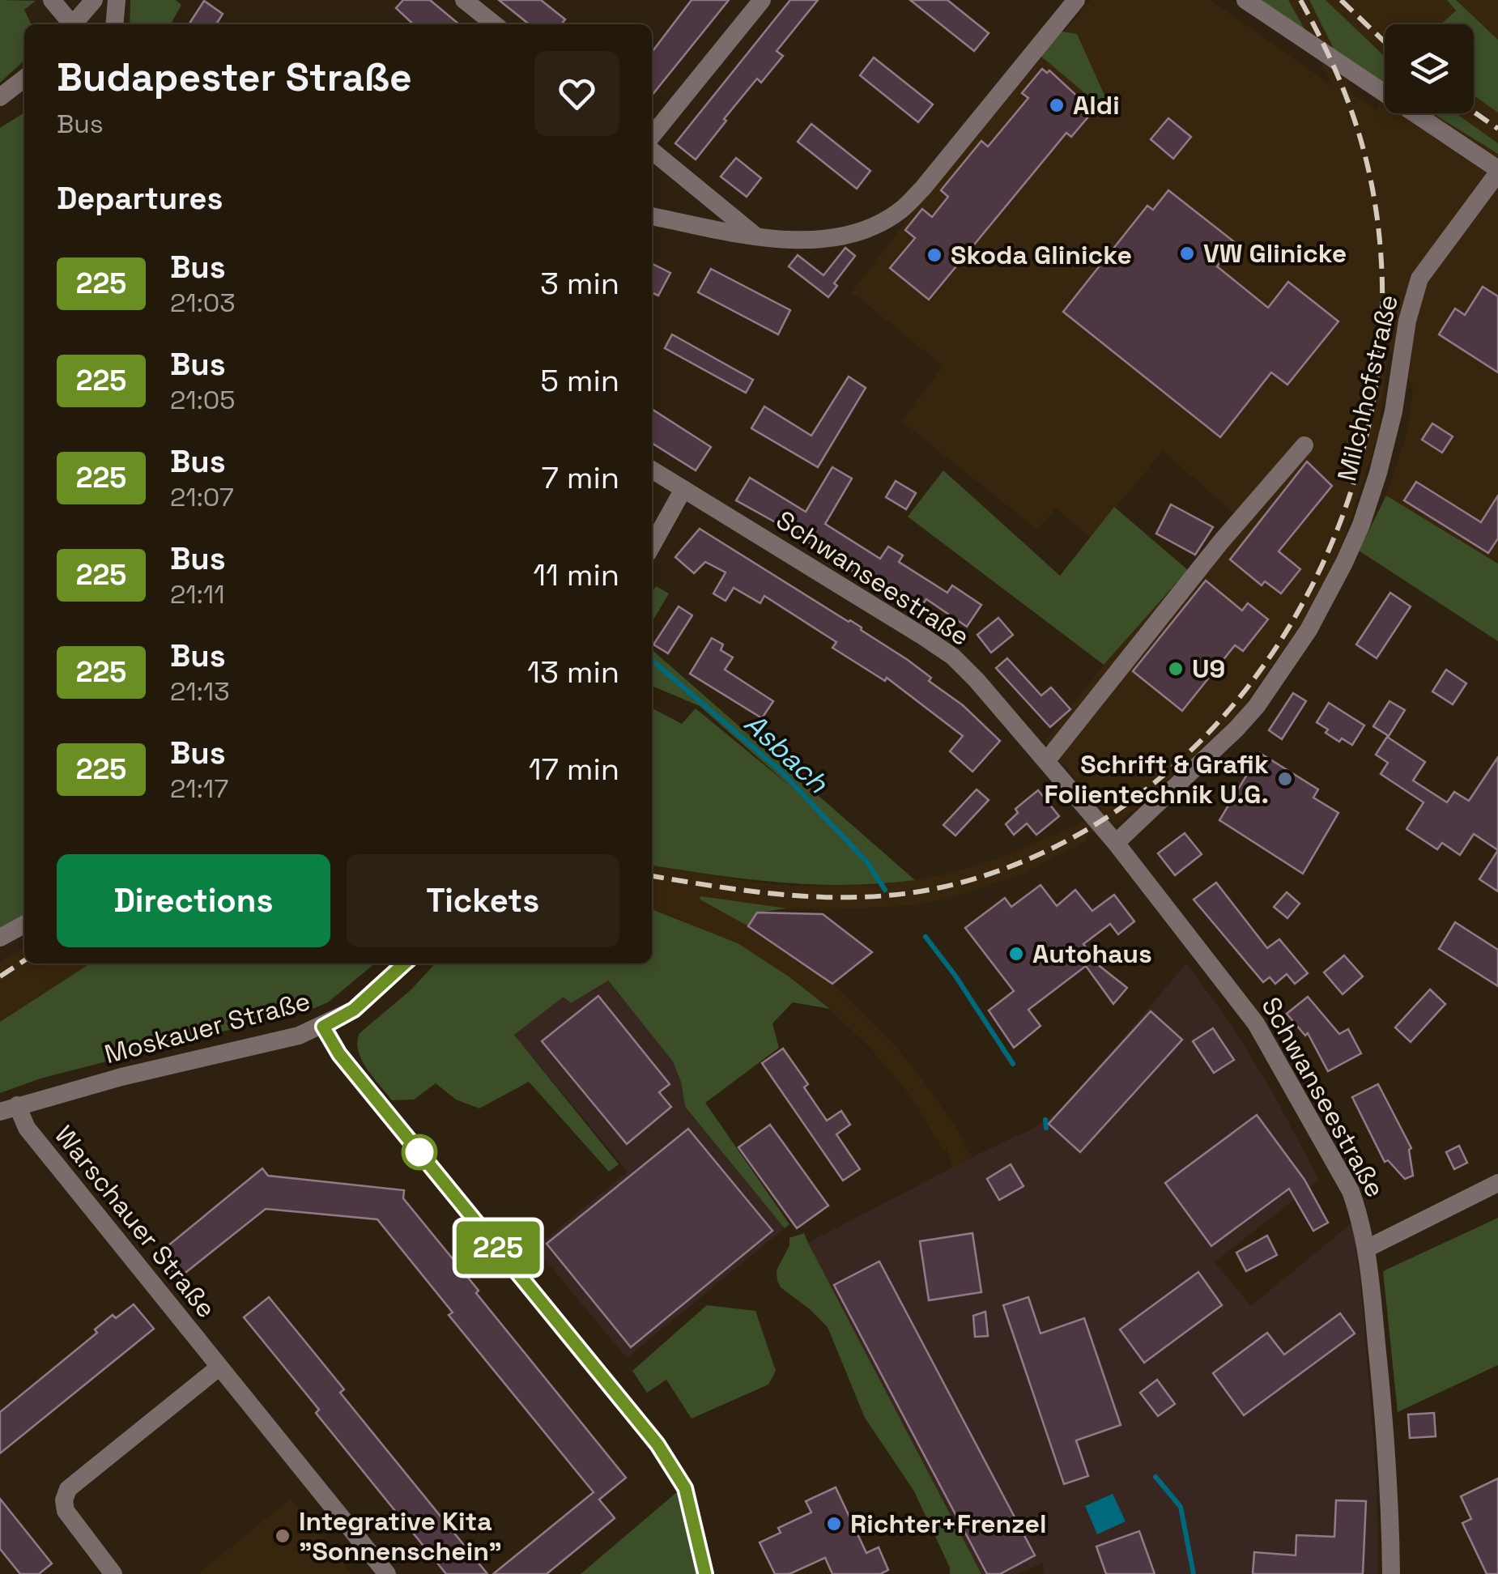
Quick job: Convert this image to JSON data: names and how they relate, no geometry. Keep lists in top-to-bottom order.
{
  "streets": {
    "street": [
      "Milchhofstraße",
      "Schwanseestraße",
      "Moskauer Straße",
      "Warschauer Straße"
    ]
  },
  "crossings": [
    ["Milchhofstraße", "Schwanseestraße"],
    ["Moskauer Straße", "Warschauer Straße"]
  ],
  "water": ["Asbach"],
  "places": [
    "Aldi",
    "VW Glinicke",
    "Skoda Glinicke",
    "U9",
    "Schrift & Grafik Folientechnik U.G.",
    "Autohaus",
    "Richter+Frenzel",
    "Integrative Kita \"Sonnenschein\""
  ],
  "lines": ["bus line 225"],
  "page": {
    "on_map": "225",
    "heading": [
      ["Budapester Straße", "Bus"],
      "Departures"
    ],
    "list": [
      {
        "mark": "225",
        "name": "Bus",
        "note": "21:03",
        "value": "3 min"
      },
      {
        "mark": "225",
        "name": "Bus",
        "note": "21:05",
        "value": "5 min"
      },
      {
        "mark": "225",
        "name": "Bus",
        "note": "21:07",
        "value": "7 min"
      },
      {
        "mark": "225",
        "name": "Bus",
        "note": "21:11",
        "value": "11 min"
      },
      {
        "mark": "225",
        "name": "Bus",
        "note": "21:13",
        "value": "13 min"
      },
      {
        "mark": "225",
        "name": "Bus",
        "note": "21:17",
        "value": "17 min"
      }
    ],
    "buttons": ["Directions", "Tickets"]
  }
}
